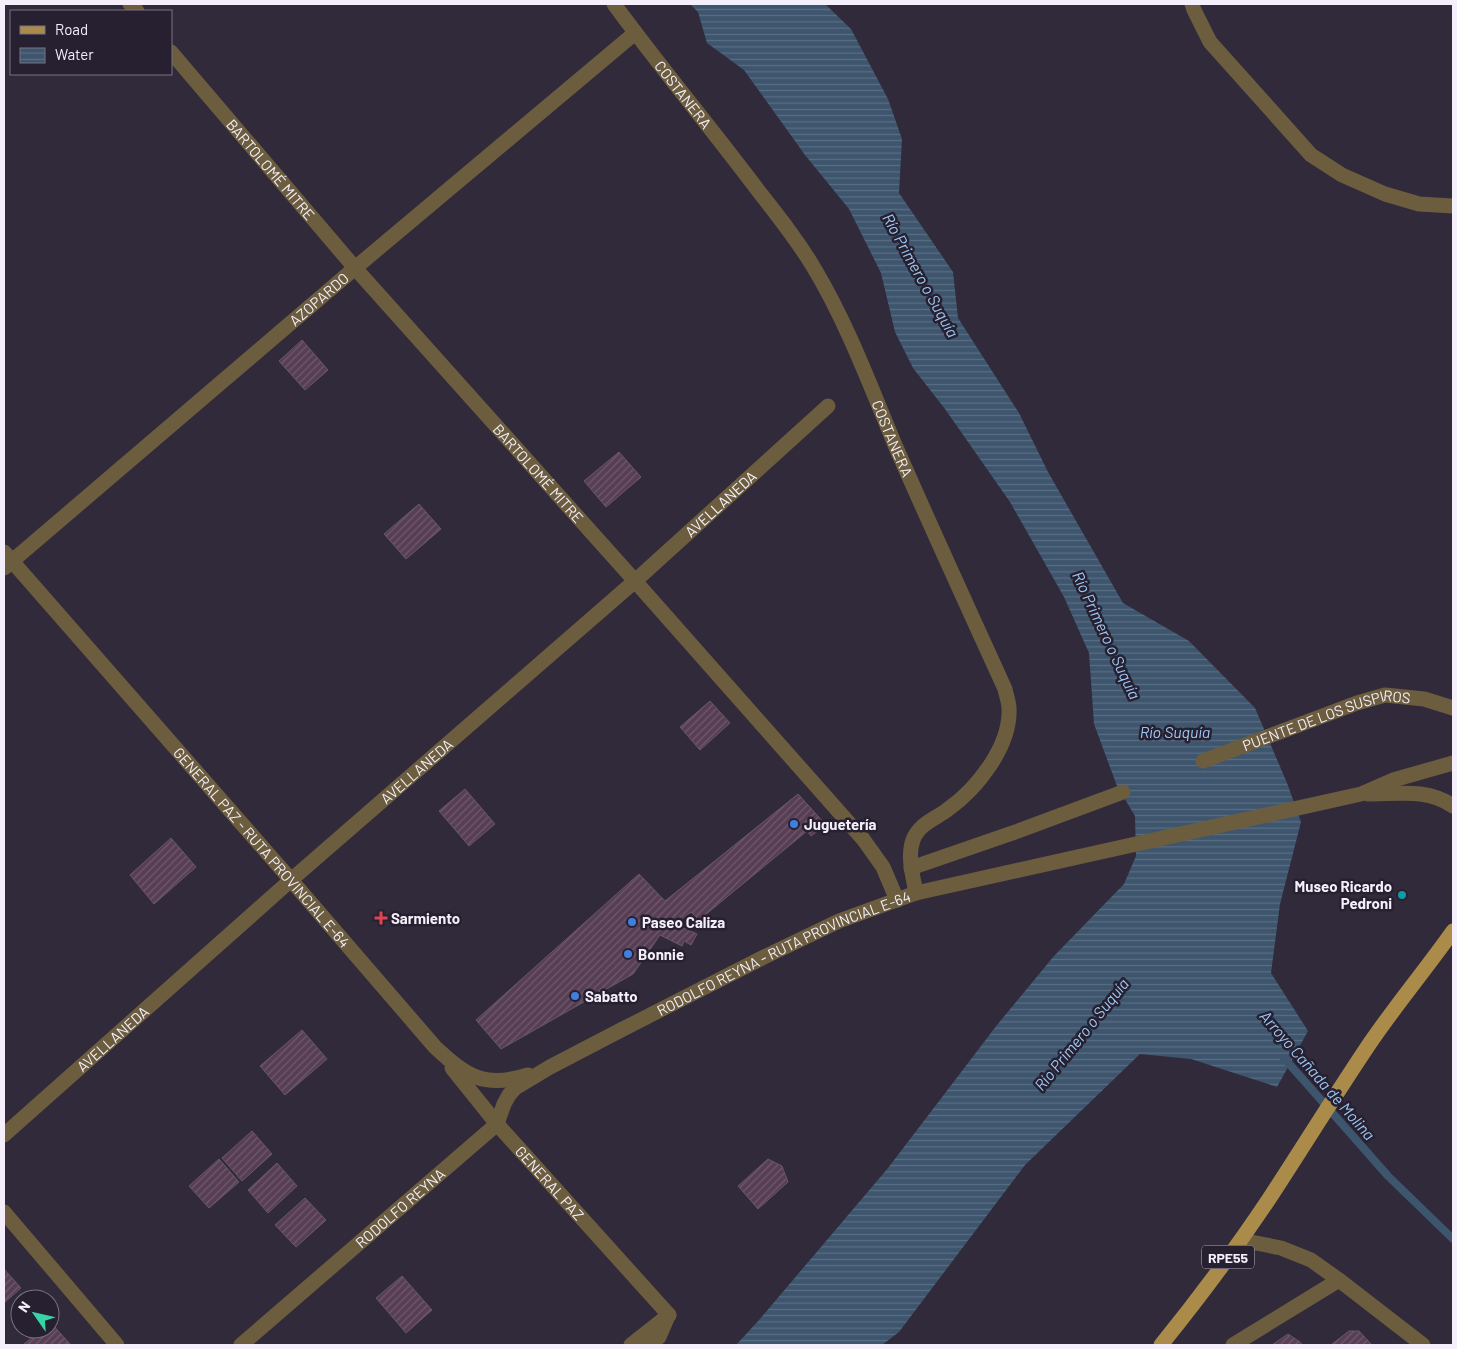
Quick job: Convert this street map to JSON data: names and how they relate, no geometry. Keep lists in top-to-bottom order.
{
  "streets": {
    "main road": ["RPE55"],
    "street": [
      "COSTANERA",
      "BARTOLOMÉ MITRE",
      "AZOPARDO",
      "AVELLANEDA",
      "PUENTE DE LOS SUSPIROS",
      "GENERAL PAZ - RUTA PROVINCIAL E-64",
      "RODOLFO REYNA - RUTA PROVINCIAL E-64",
      "GENERAL PAZ",
      "RODOLFO REYNA"
    ]
  },
  "crossings": [
    ["COSTANERA", "AZOPARDO"],
    ["COSTANERA", "RODOLFO REYNA - RUTA PROVINCIAL E-64"],
    ["BARTOLOMÉ MITRE", "AZOPARDO"],
    ["BARTOLOMÉ MITRE", "AVELLANEDA"],
    ["BARTOLOMÉ MITRE", "RODOLFO REYNA - RUTA PROVINCIAL E-64"],
    ["AZOPARDO", "GENERAL PAZ - RUTA PROVINCIAL E-64"],
    ["AVELLANEDA", "GENERAL PAZ - RUTA PROVINCIAL E-64"],
    ["GENERAL PAZ - RUTA PROVINCIAL E-64", "RODOLFO REYNA - RUTA PROVINCIAL E-64"],
    ["GENERAL PAZ - RUTA PROVINCIAL E-64", "GENERAL PAZ"],
    ["GENERAL PAZ - RUTA PROVINCIAL E-64", "RODOLFO REYNA"],
    ["RODOLFO REYNA - RUTA PROVINCIAL E-64", "RODOLFO REYNA"],
    ["GENERAL PAZ", "RODOLFO REYNA"]
  ],
  "water": ["Río Primero o Suquía", "Río Suquía", "Arroyo Cañada de Molina"],
  "places": {
    "other": [
      "Juguetería",
      "Museo Ricardo Pedroni",
      "Paseo Caliza",
      "Bonnie",
      "Sabatto"
    ],
    "health": ["Sarmiento"]
  },
  "legend": ["Road", "Water"],
  "north": "top left"
}
